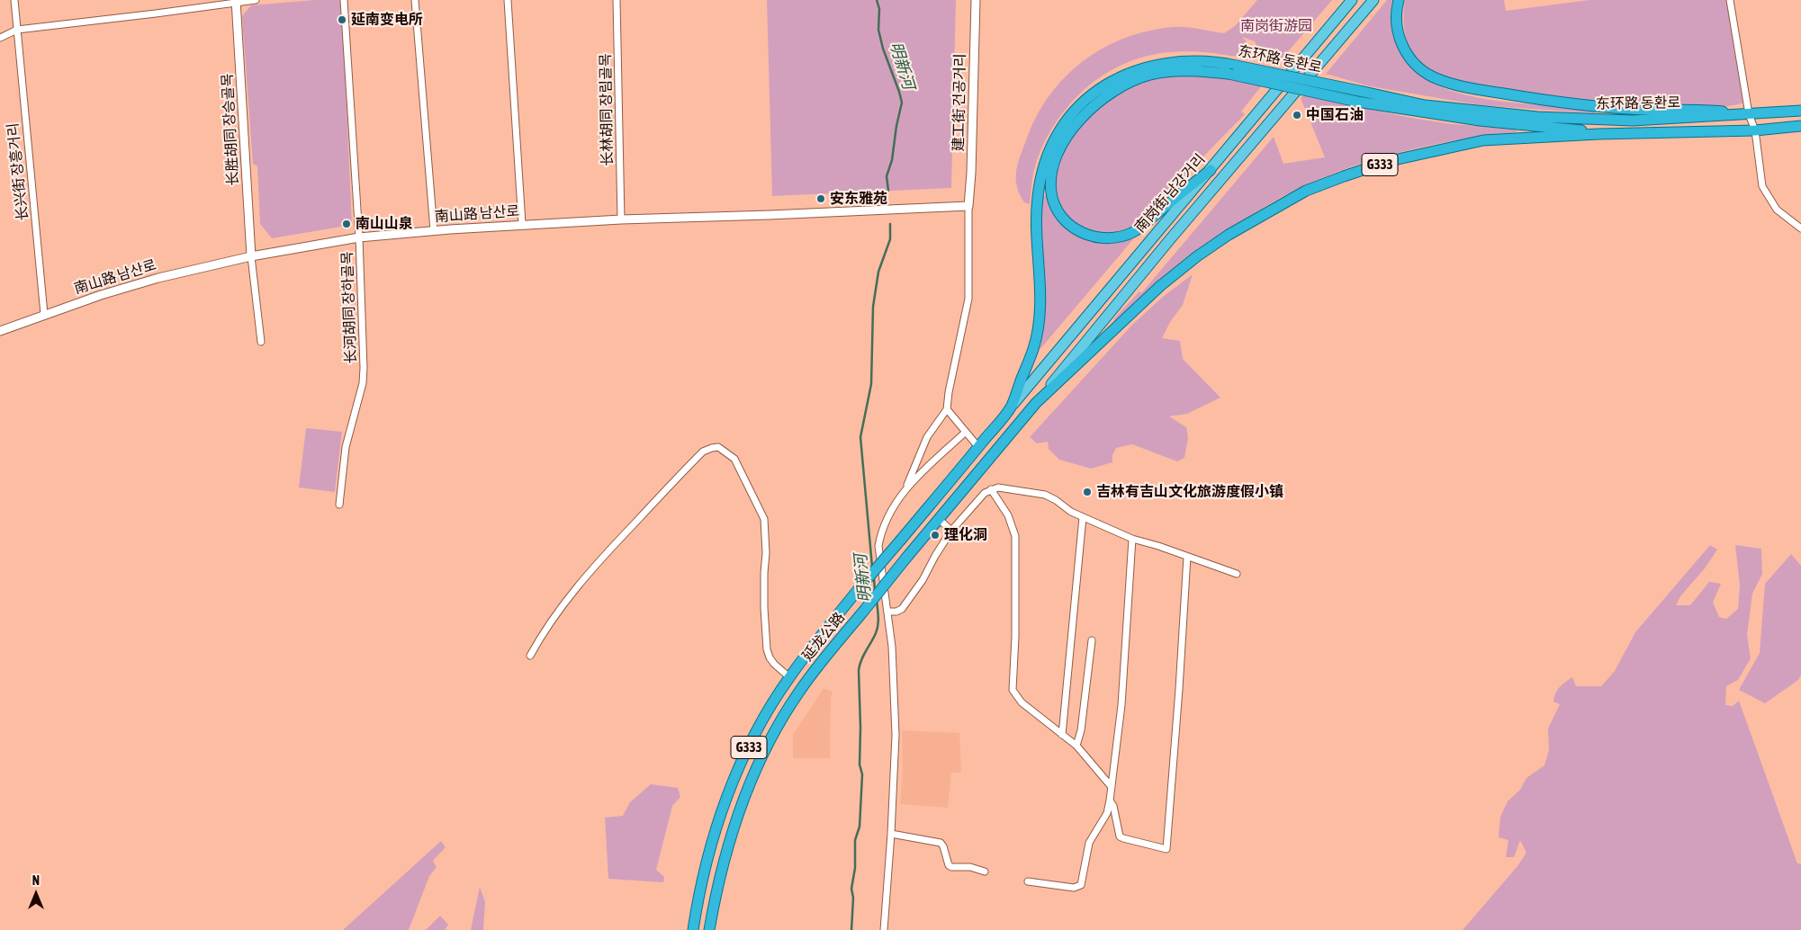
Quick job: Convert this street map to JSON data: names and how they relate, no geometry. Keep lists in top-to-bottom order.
{
  "streets": {
    "highway": ["东环路 동환로", "G333", "延龙公路"],
    "main road": ["南岗街 남강거리"],
    "street": [
      "建工街 건공거리",
      "长林胡同 장림골목",
      "长胜胡同 장승골목",
      "长兴街 장흥거리",
      "南山路 남산로",
      "长河胡同 장하골목"
    ]
  },
  "crossings": [
    ["东环路 동환로", "南岗街 남강거리"],
    ["东环路 동환로", "延龙公路"],
    ["建工街 건공거리", "南山路 남산로"],
    ["长林胡同 장림골목", "南山路 남산로"],
    ["长胜胡同 장승골목", "南山路 남산로"],
    ["长兴街 장흥거리", "南山路 남산로"],
    ["南岗街 남강거리", "延龙公路"],
    ["南山路 남산로", "长河胡同 장하골목"]
  ],
  "water": ["明新河"],
  "parks": ["南岗街游园"],
  "places": [
    "延南变电所",
    "中国石油",
    "安东雅苑",
    "南山山泉",
    "吉林有吉山文化旅游度假小镇",
    "理化洞"
  ],
  "north": "top"
}
